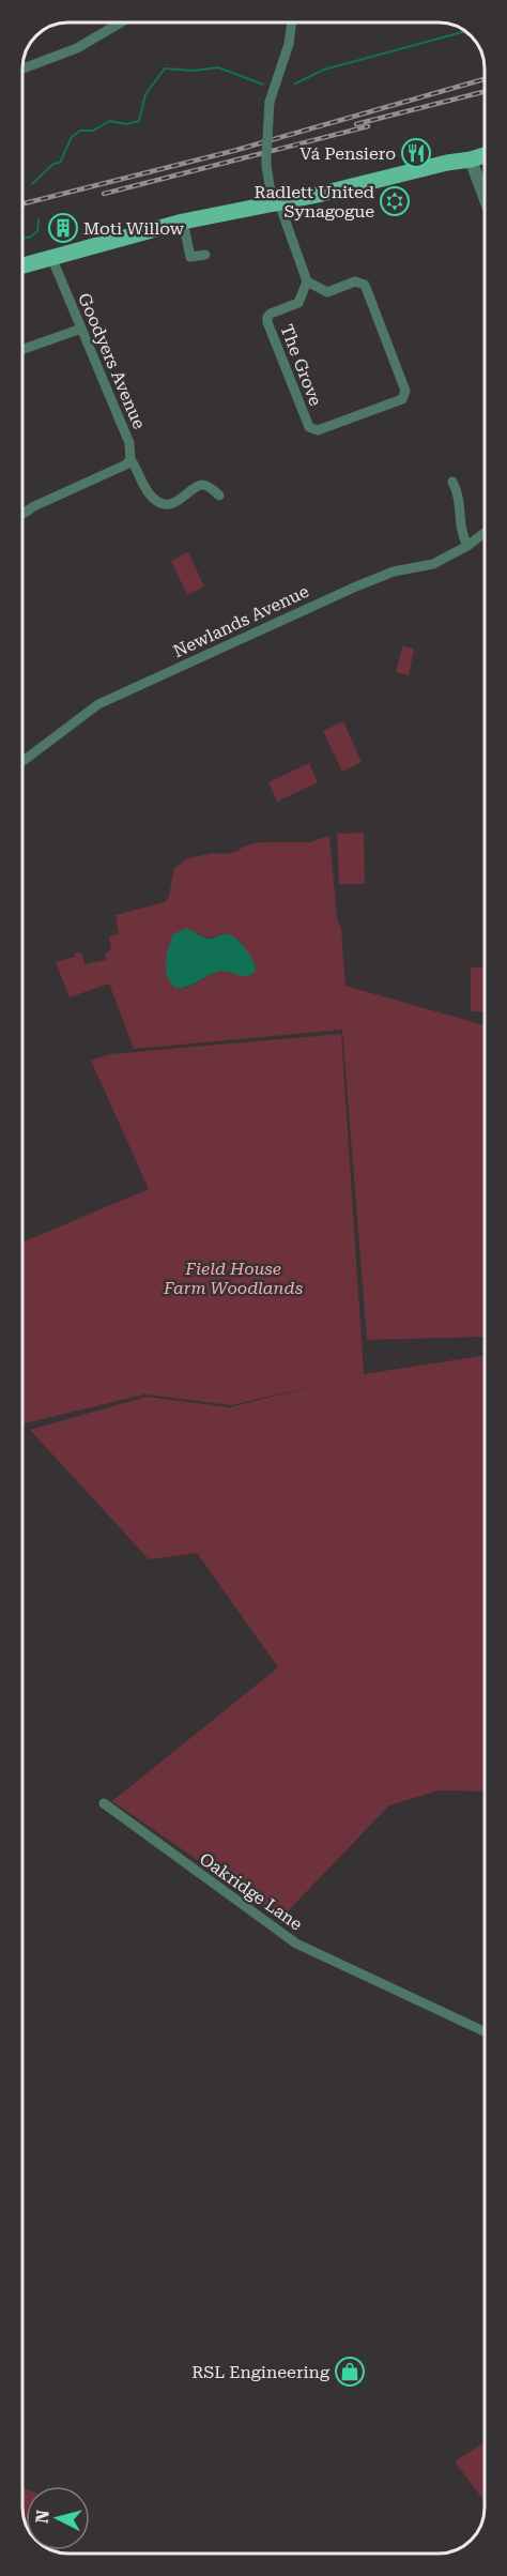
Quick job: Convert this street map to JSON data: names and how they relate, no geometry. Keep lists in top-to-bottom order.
{
  "streets": {
    "street": [
      "Goodyers Avenue",
      "The Grove",
      "Newlands Avenue",
      "Oakridge Lane"
    ]
  },
  "parks": ["Field House Farm Woodlands"],
  "places": {
    "restaurant": ["Vá Pensiero"],
    "synagogue": ["Radlett United Synagogue"],
    "building": ["Moti Willow"],
    "shop": ["RSL Engineering"]
  },
  "north": "left"
}
